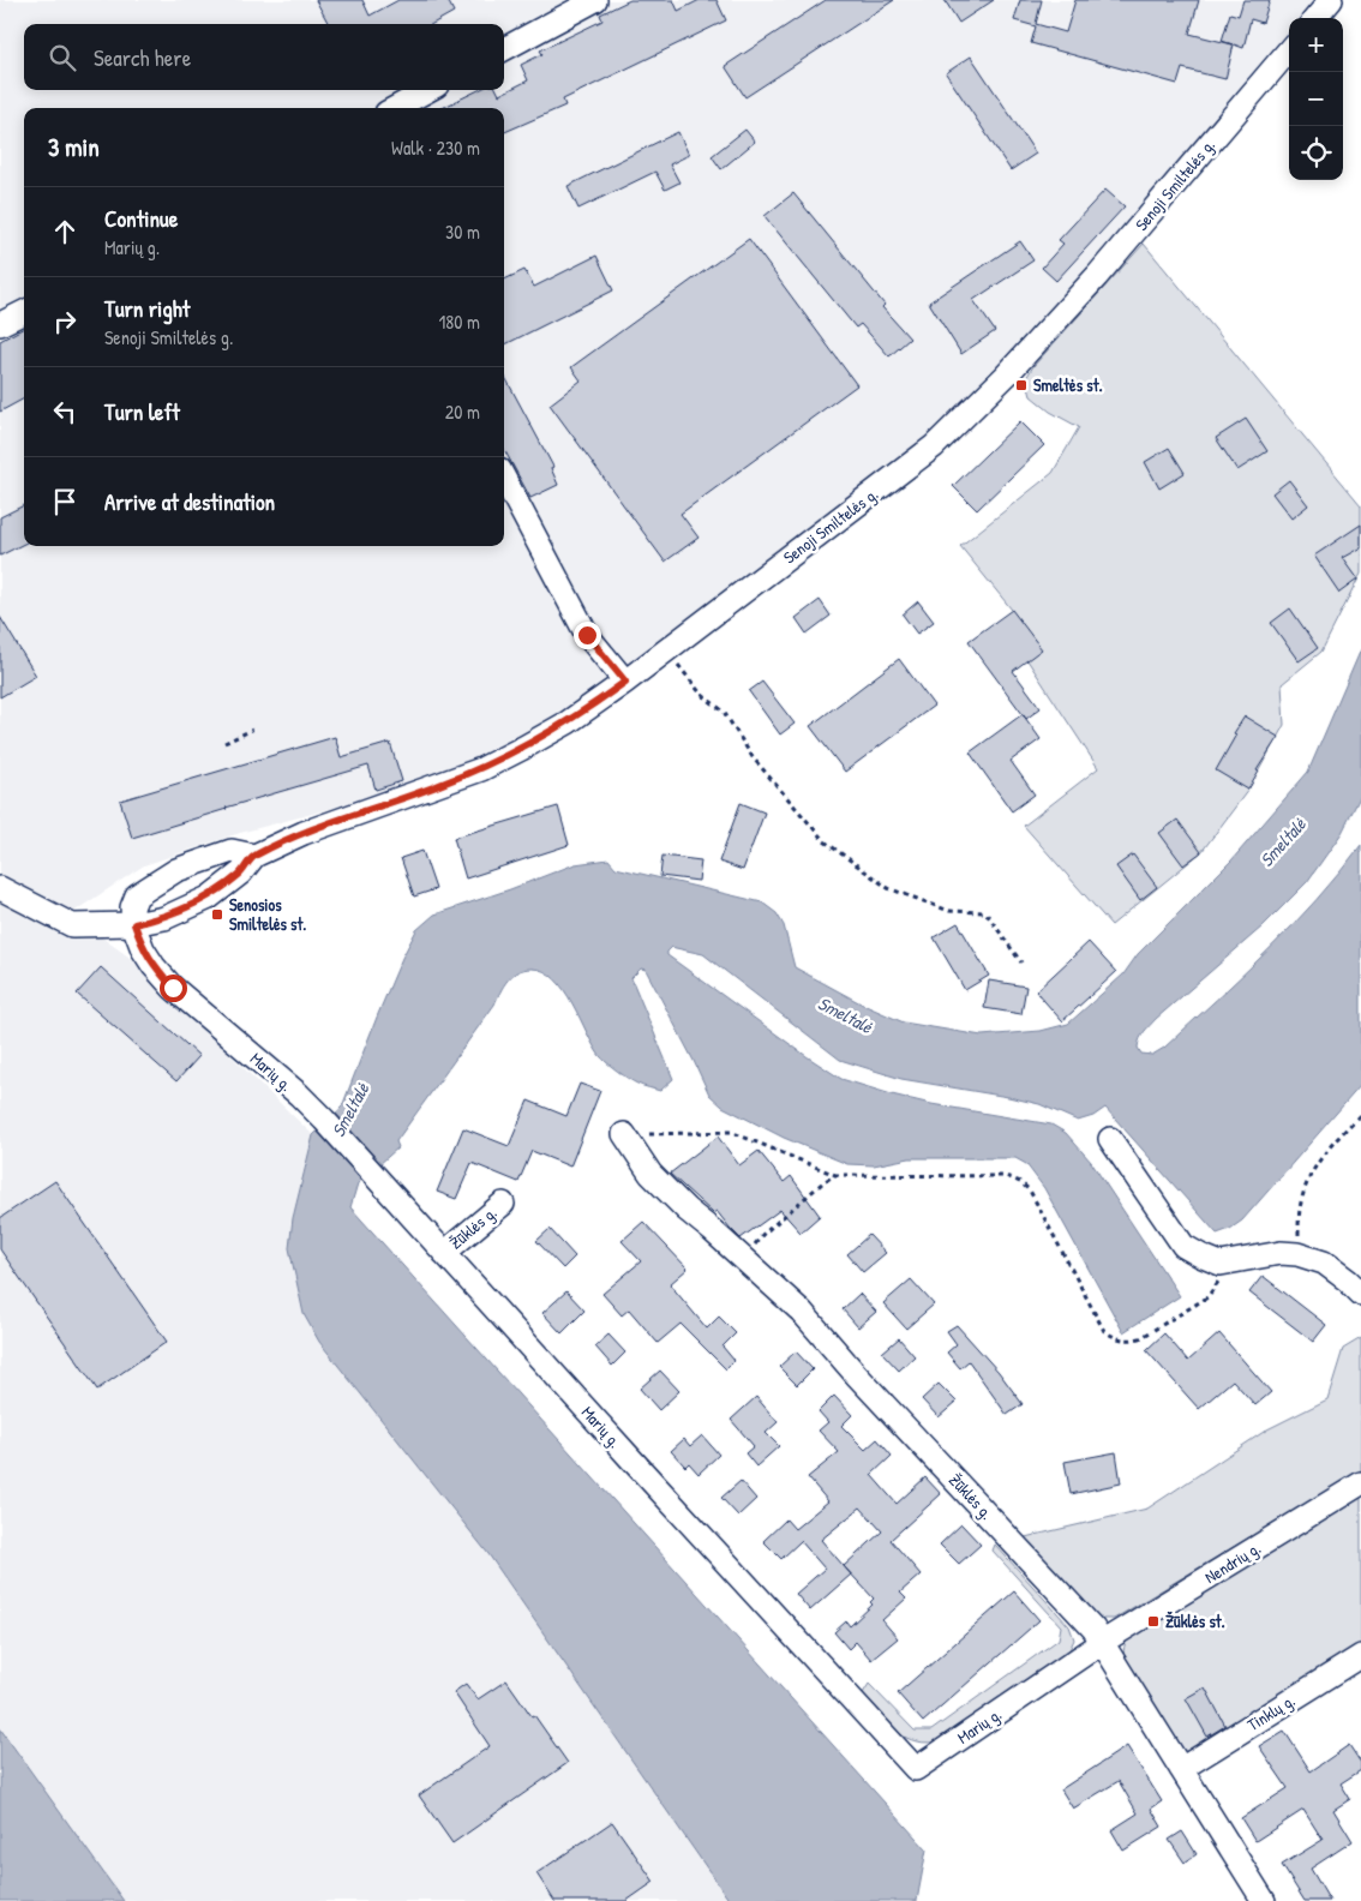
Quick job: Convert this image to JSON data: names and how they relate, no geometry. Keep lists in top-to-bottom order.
{
  "streets": {
    "street": [
      "Senoji Smiltelės g.",
      "Marių g.",
      "Žūklės g.",
      "Nendrių g.",
      "Tinklų g."
    ]
  },
  "crossings": [
    ["Senoji Smiltelės g.", "Marių g."],
    ["Marių g.", "Žūklės g."],
    ["Marių g.", "Nendrių g."],
    ["Žūklės g.", "Nendrių g."],
    ["Žūklės g.", "Tinklų g."]
  ],
  "water": ["Smeltalė"],
  "places": {
    "transit": ["Smeltės st.", "Senosios Smiltelės st.", "Žūklės st."]
  },
  "page": {
    "map_buttons": ["+", "−"],
    "search": "Search here",
    "heading": ["3 min", "Walk · 230 m"],
    "list": [
      ["Continue", "Marių g.", "30 m"],
      ["Turn right", "Senoji Smiltelės g.", "180 m"],
      ["Turn left", "20 m"],
      "Arrive at destination"
    ]
  }
}
